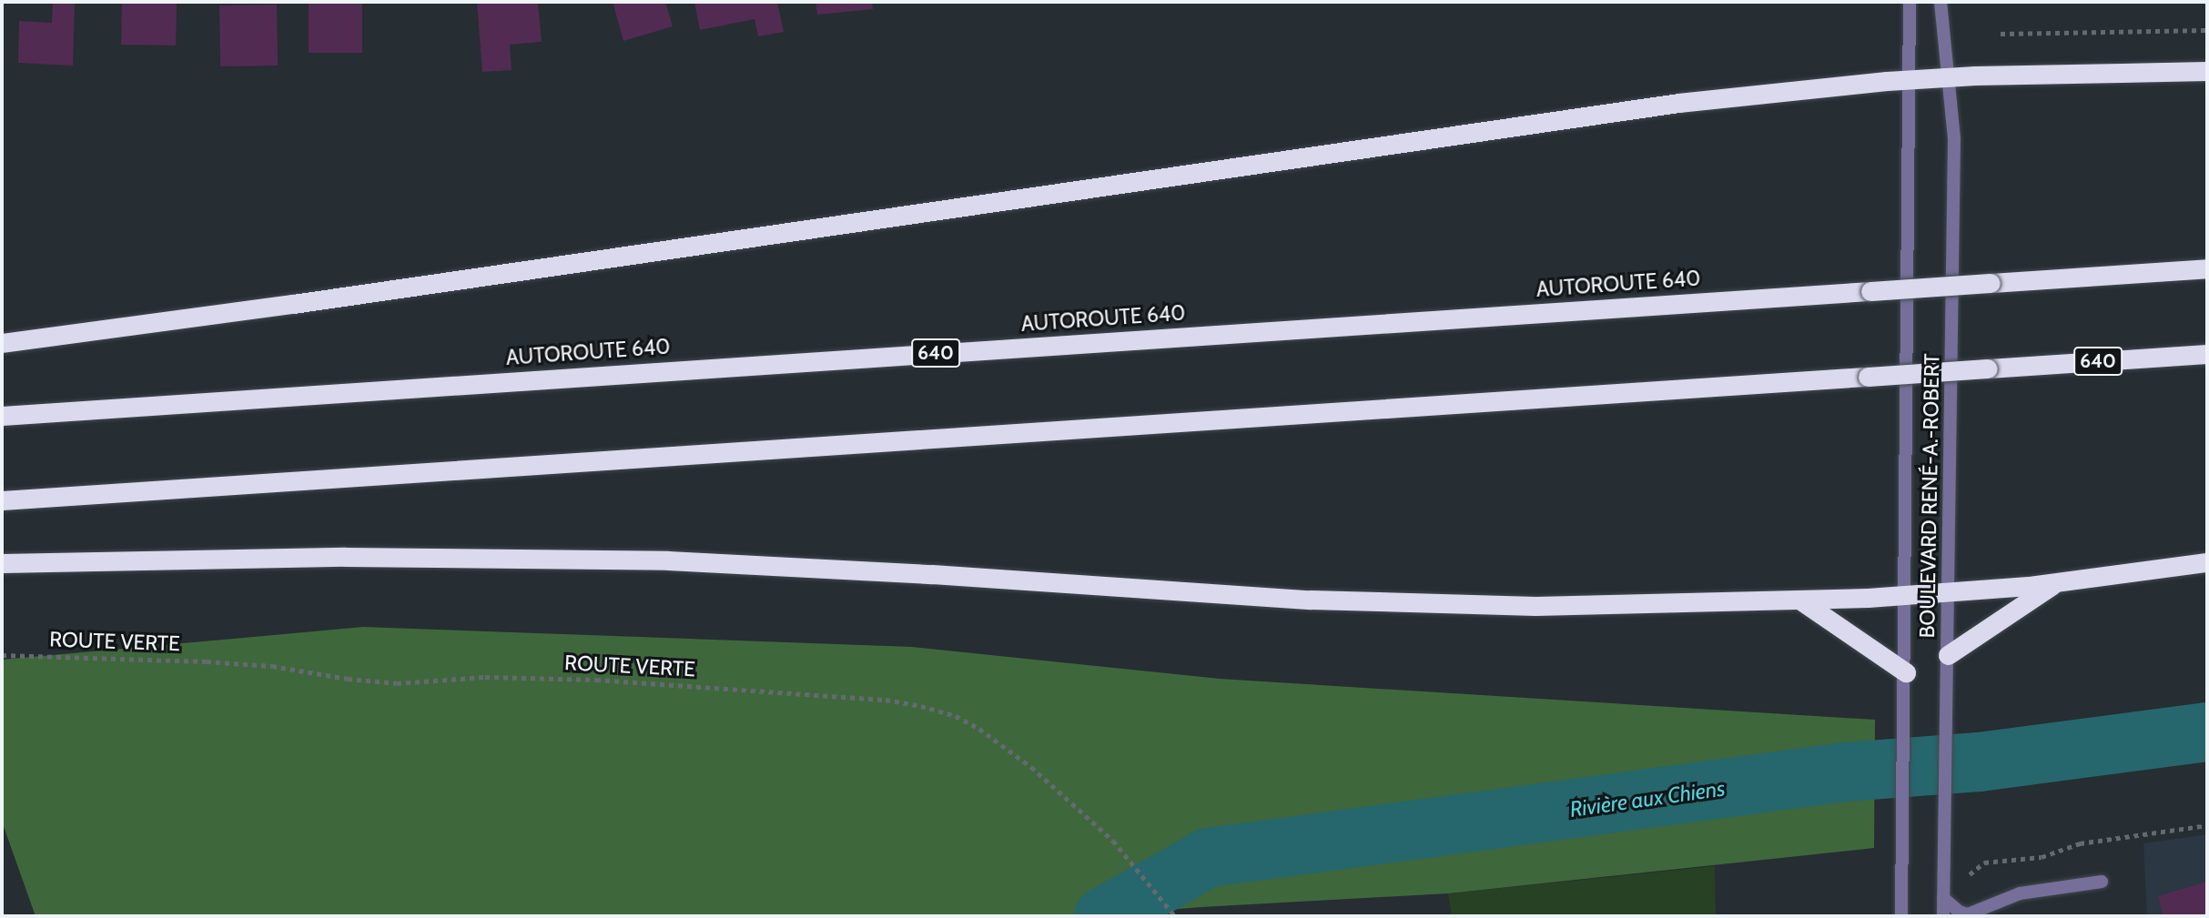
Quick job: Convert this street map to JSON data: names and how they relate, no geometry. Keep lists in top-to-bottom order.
{
  "streets": {
    "highway": ["AUTOROUTE 640", "640"],
    "street": ["BOULEVARD RENÉ-A.-ROBERT"],
    "path": ["ROUTE VERTE"]
  },
  "water": ["Rivière aux Chiens"]
}
